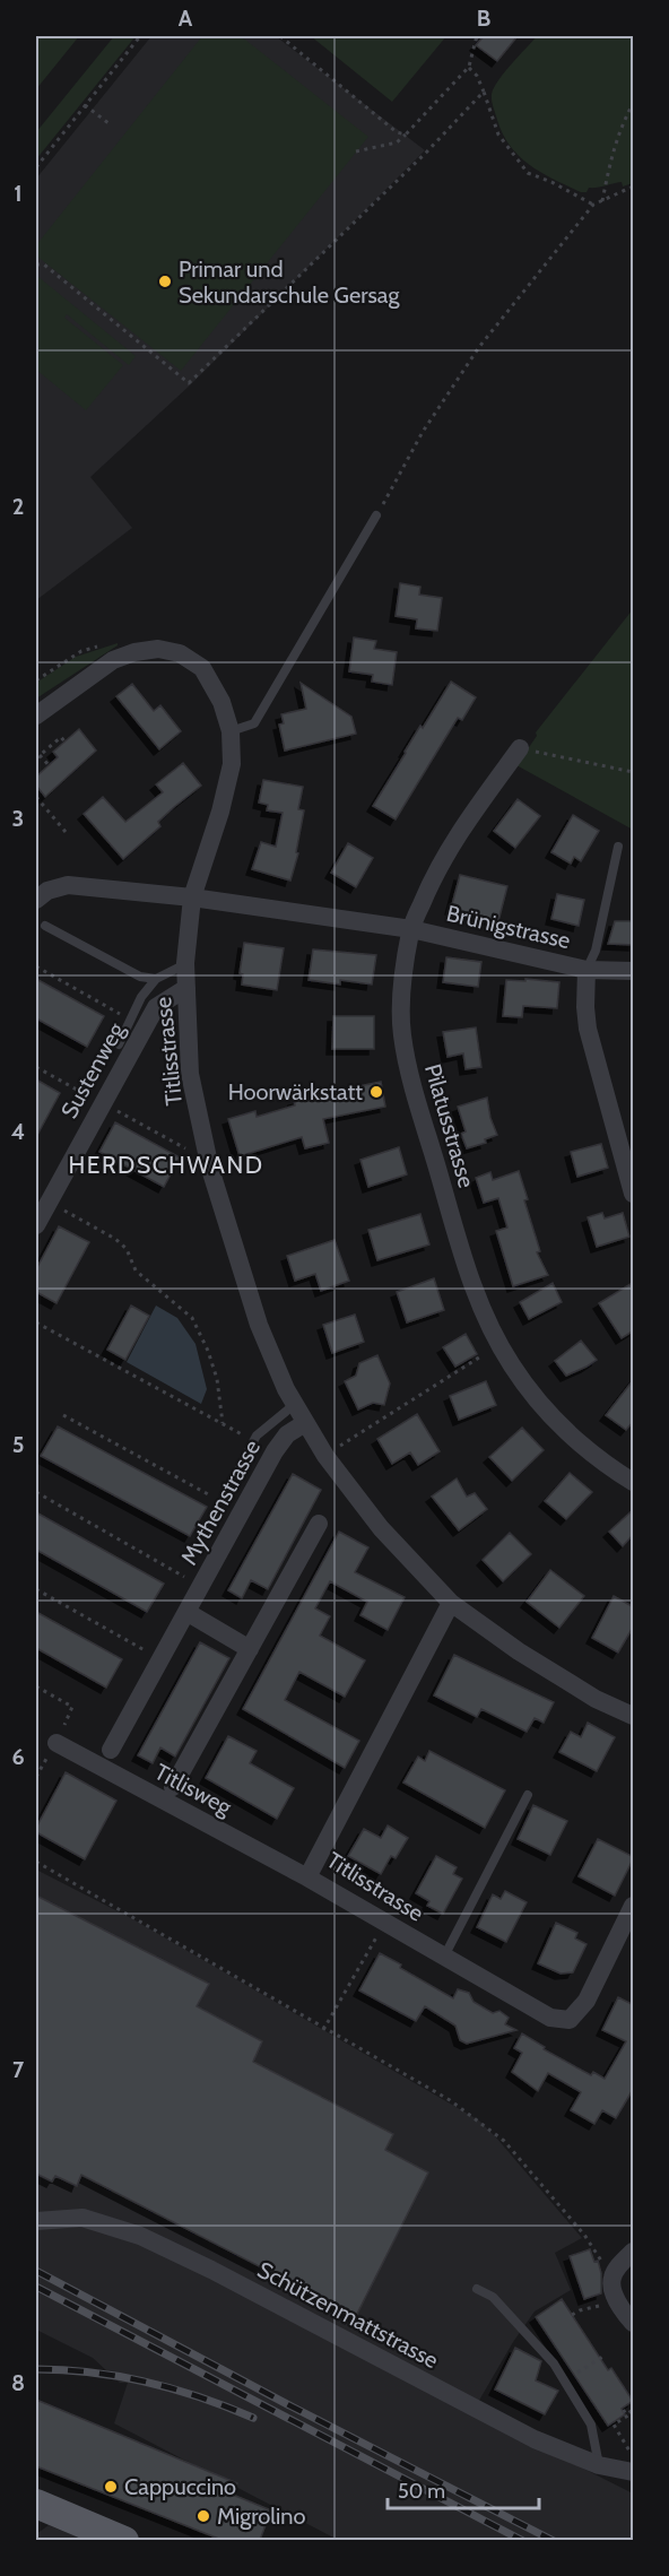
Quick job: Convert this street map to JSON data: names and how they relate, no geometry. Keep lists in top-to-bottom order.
{
  "streets": {
    "street": [
      "Brünigstrasse",
      "Titlisstrasse",
      "Sustenweg",
      "Pilatusstrasse",
      "Mythenstrasse",
      "Titlisweg",
      "Schützenmattstrasse"
    ]
  },
  "crossings": [
    ["Brünigstrasse", "Titlisstrasse"],
    ["Brünigstrasse", "Pilatusstrasse"],
    ["Titlisstrasse", "Sustenweg"],
    ["Titlisstrasse", "Mythenstrasse"],
    ["Titlisstrasse", "Titlisweg"]
  ],
  "districts": ["HERDSCHWAND"],
  "places": [
    "Primar und Sekundarschule Gersag",
    "Hoorwärkstatt",
    "Cappuccino",
    "Migrolino"
  ],
  "scale_bar": "50 m",
  "grid": {
    "columns": ["A", "B"],
    "rows": [
      "1",
      "2",
      "3",
      "4",
      "5",
      "6",
      "7",
      "8"
    ]
  }
}
